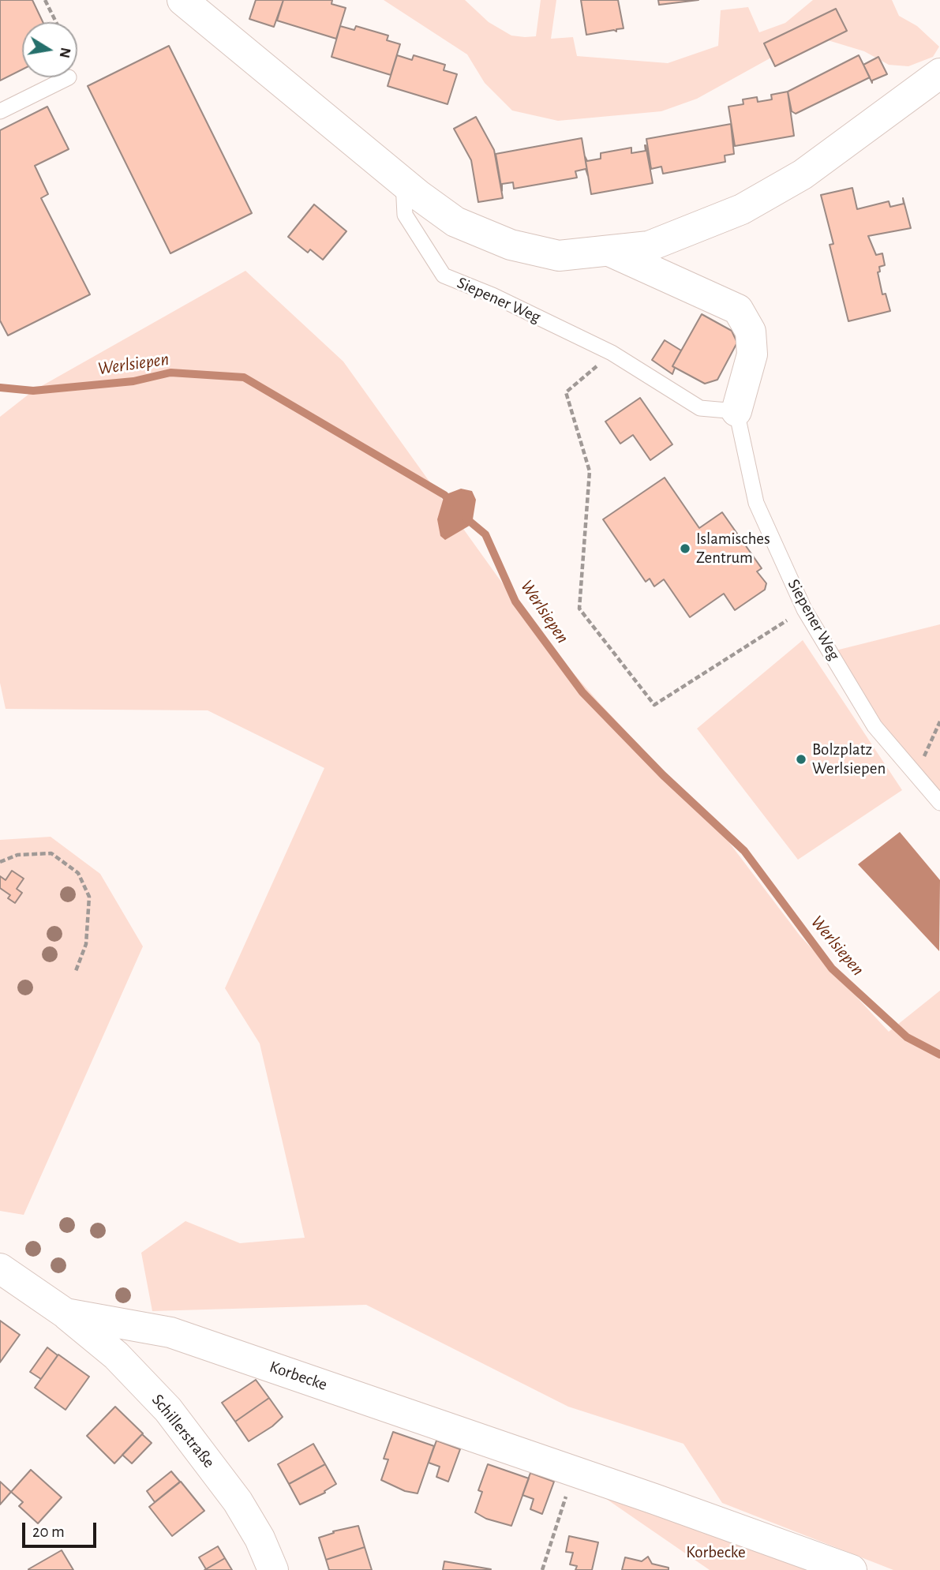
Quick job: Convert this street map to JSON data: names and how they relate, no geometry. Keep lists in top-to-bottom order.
{
  "streets": {
    "street": ["Siepener Weg", "Korbecke", "Schillerstraße"]
  },
  "crossings": [
    ["Korbecke", "Schillerstraße"]
  ],
  "water": ["Werlsiepen"],
  "parks": ["Korbecke"],
  "places": ["Islamisches Zentrum", "Bolzplatz Werlsiepen"],
  "scale_bar": "20 m",
  "north": "right"
}
